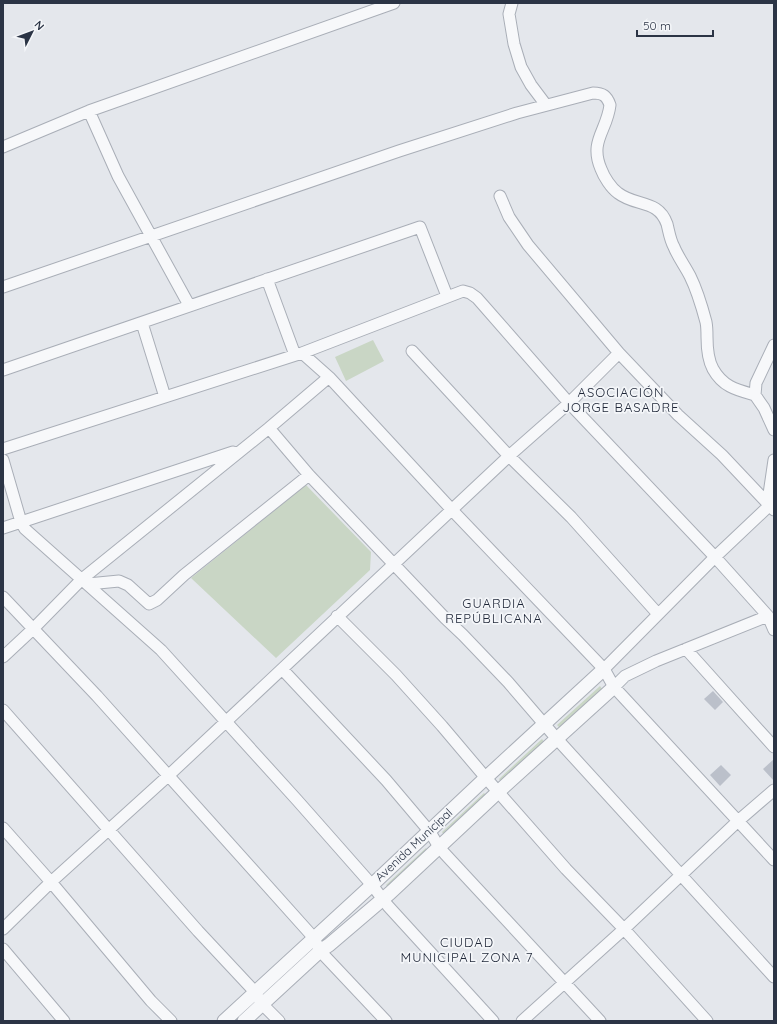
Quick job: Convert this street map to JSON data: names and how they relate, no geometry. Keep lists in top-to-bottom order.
{
  "streets": {
    "street": ["Avenida Municipal"]
  },
  "districts": ["ASOCIACIÓN JORGE BASADRE", "GUARDIA REPÚBLICANA", "CIUDAD MUNICIPAL ZONA 7"],
  "scale_bar": "50 m",
  "north": "top right"
}
